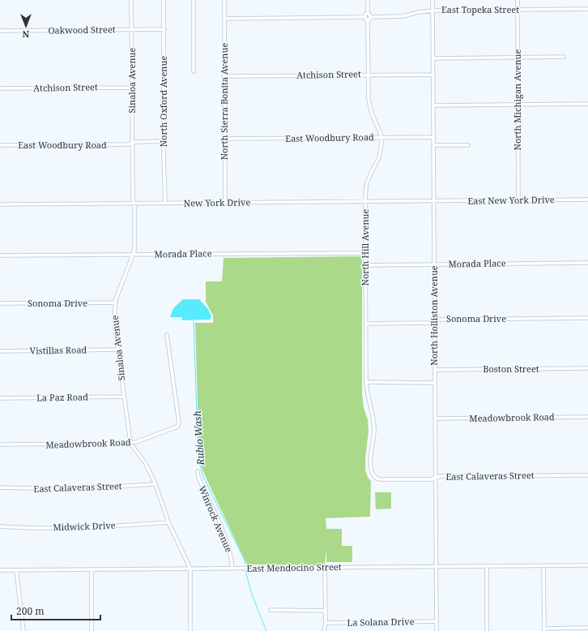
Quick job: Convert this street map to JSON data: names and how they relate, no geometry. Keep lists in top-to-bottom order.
{
  "streets": {
    "street": [
      "East Topeka Street",
      "Oakwood Street",
      "Atchison Street",
      "Sinaloa Avenue",
      "North Michigan Avenue",
      "North Oxford Avenue",
      "North Sierra Bonita Avenue",
      "East Woodbury Road",
      "East New York Drive",
      "New York Drive",
      "North Hill Avenue",
      "Morada Place",
      "Sonoma Drive",
      "North Holliston Avenue",
      "Vistillas Road",
      "Boston Street",
      "La Paz Road",
      "Meadowbrook Road",
      "East Calaveras Street",
      "Winrock Avenue",
      "Midwick Drive",
      "East Mendocino Street",
      "La Solana Drive"
    ]
  },
  "crossings": [
    ["East Topeka Street", "North Michigan Avenue"],
    ["East Topeka Street", "North Sierra Bonita Avenue"],
    ["East Topeka Street", "North Hill Avenue"],
    ["East Topeka Street", "North Holliston Avenue"],
    ["Oakwood Street", "Sinaloa Avenue"],
    ["Oakwood Street", "North Oxford Avenue"],
    ["Atchison Street", "Sinaloa Avenue"],
    ["Atchison Street", "North Sierra Bonita Avenue"],
    ["Atchison Street", "North Hill Avenue"],
    ["Atchison Street", "North Holliston Avenue"],
    ["Sinaloa Avenue", "East Woodbury Road"],
    ["Sinaloa Avenue", "New York Drive"],
    ["Sinaloa Avenue", "Morada Place"],
    ["Sinaloa Avenue", "Sonoma Drive"],
    ["Sinaloa Avenue", "Vistillas Road"],
    ["Sinaloa Avenue", "La Paz Road"],
    ["Sinaloa Avenue", "Meadowbrook Road"],
    ["Sinaloa Avenue", "East Calaveras Street"],
    ["Sinaloa Avenue", "Midwick Drive"],
    ["Sinaloa Avenue", "East Mendocino Street"],
    ["North Michigan Avenue", "East New York Drive"],
    ["North Oxford Avenue", "East Woodbury Road"],
    ["North Oxford Avenue", "New York Drive"],
    ["North Sierra Bonita Avenue", "East Woodbury Road"],
    ["North Sierra Bonita Avenue", "New York Drive"],
    ["East Woodbury Road", "North Hill Avenue"],
    ["East Woodbury Road", "North Holliston Avenue"],
    ["East New York Drive", "New York Drive"],
    ["East New York Drive", "North Holliston Avenue"],
    ["New York Drive", "North Hill Avenue"],
    ["New York Drive", "North Holliston Avenue"],
    ["North Hill Avenue", "Morada Place"],
    ["North Hill Avenue", "Sonoma Drive"],
    ["North Hill Avenue", "East Calaveras Street"],
    ["Morada Place", "North Holliston Avenue"],
    ["Sonoma Drive", "North Holliston Avenue"],
    ["North Holliston Avenue", "Boston Street"],
    ["North Holliston Avenue", "Meadowbrook Road"],
    ["North Holliston Avenue", "East Calaveras Street"],
    ["North Holliston Avenue", "East Mendocino Street"],
    ["North Holliston Avenue", "La Solana Drive"],
    ["Winrock Avenue", "East Mendocino Street"]
  ],
  "water": ["Rubio Wash"],
  "scale_bar": "200 m",
  "north": "bottom"
}
